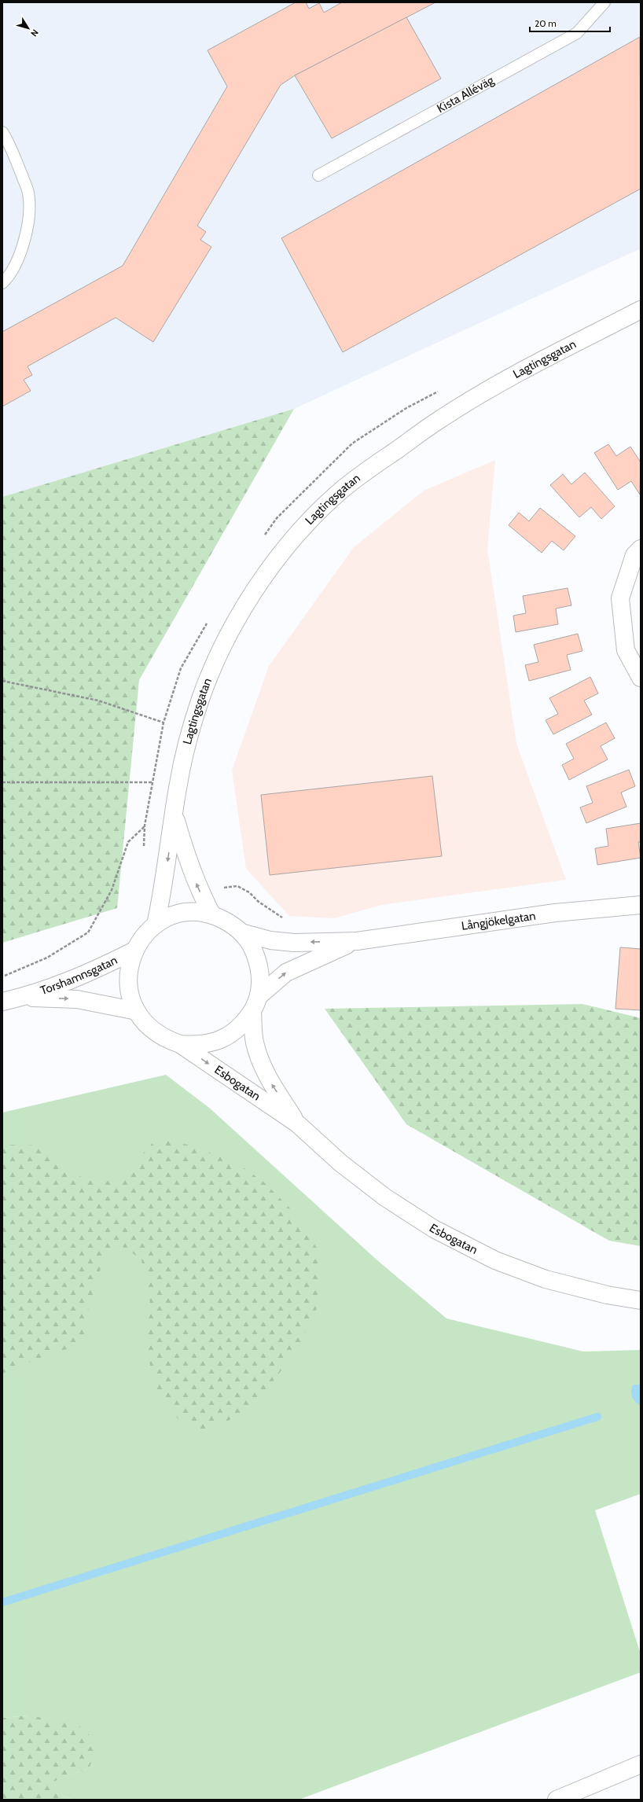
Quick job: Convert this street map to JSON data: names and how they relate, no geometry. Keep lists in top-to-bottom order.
{
  "streets": {
    "main road": [
      "Lagtingsgatan",
      "Långjökelgatan",
      "Torshamnsgatan",
      "Esbogatan"
    ],
    "lane": ["Kista Alléväg"]
  },
  "one_way": ["Torshamnsgatan"],
  "scale_bar": "20 m",
  "north": "bottom right"
}
